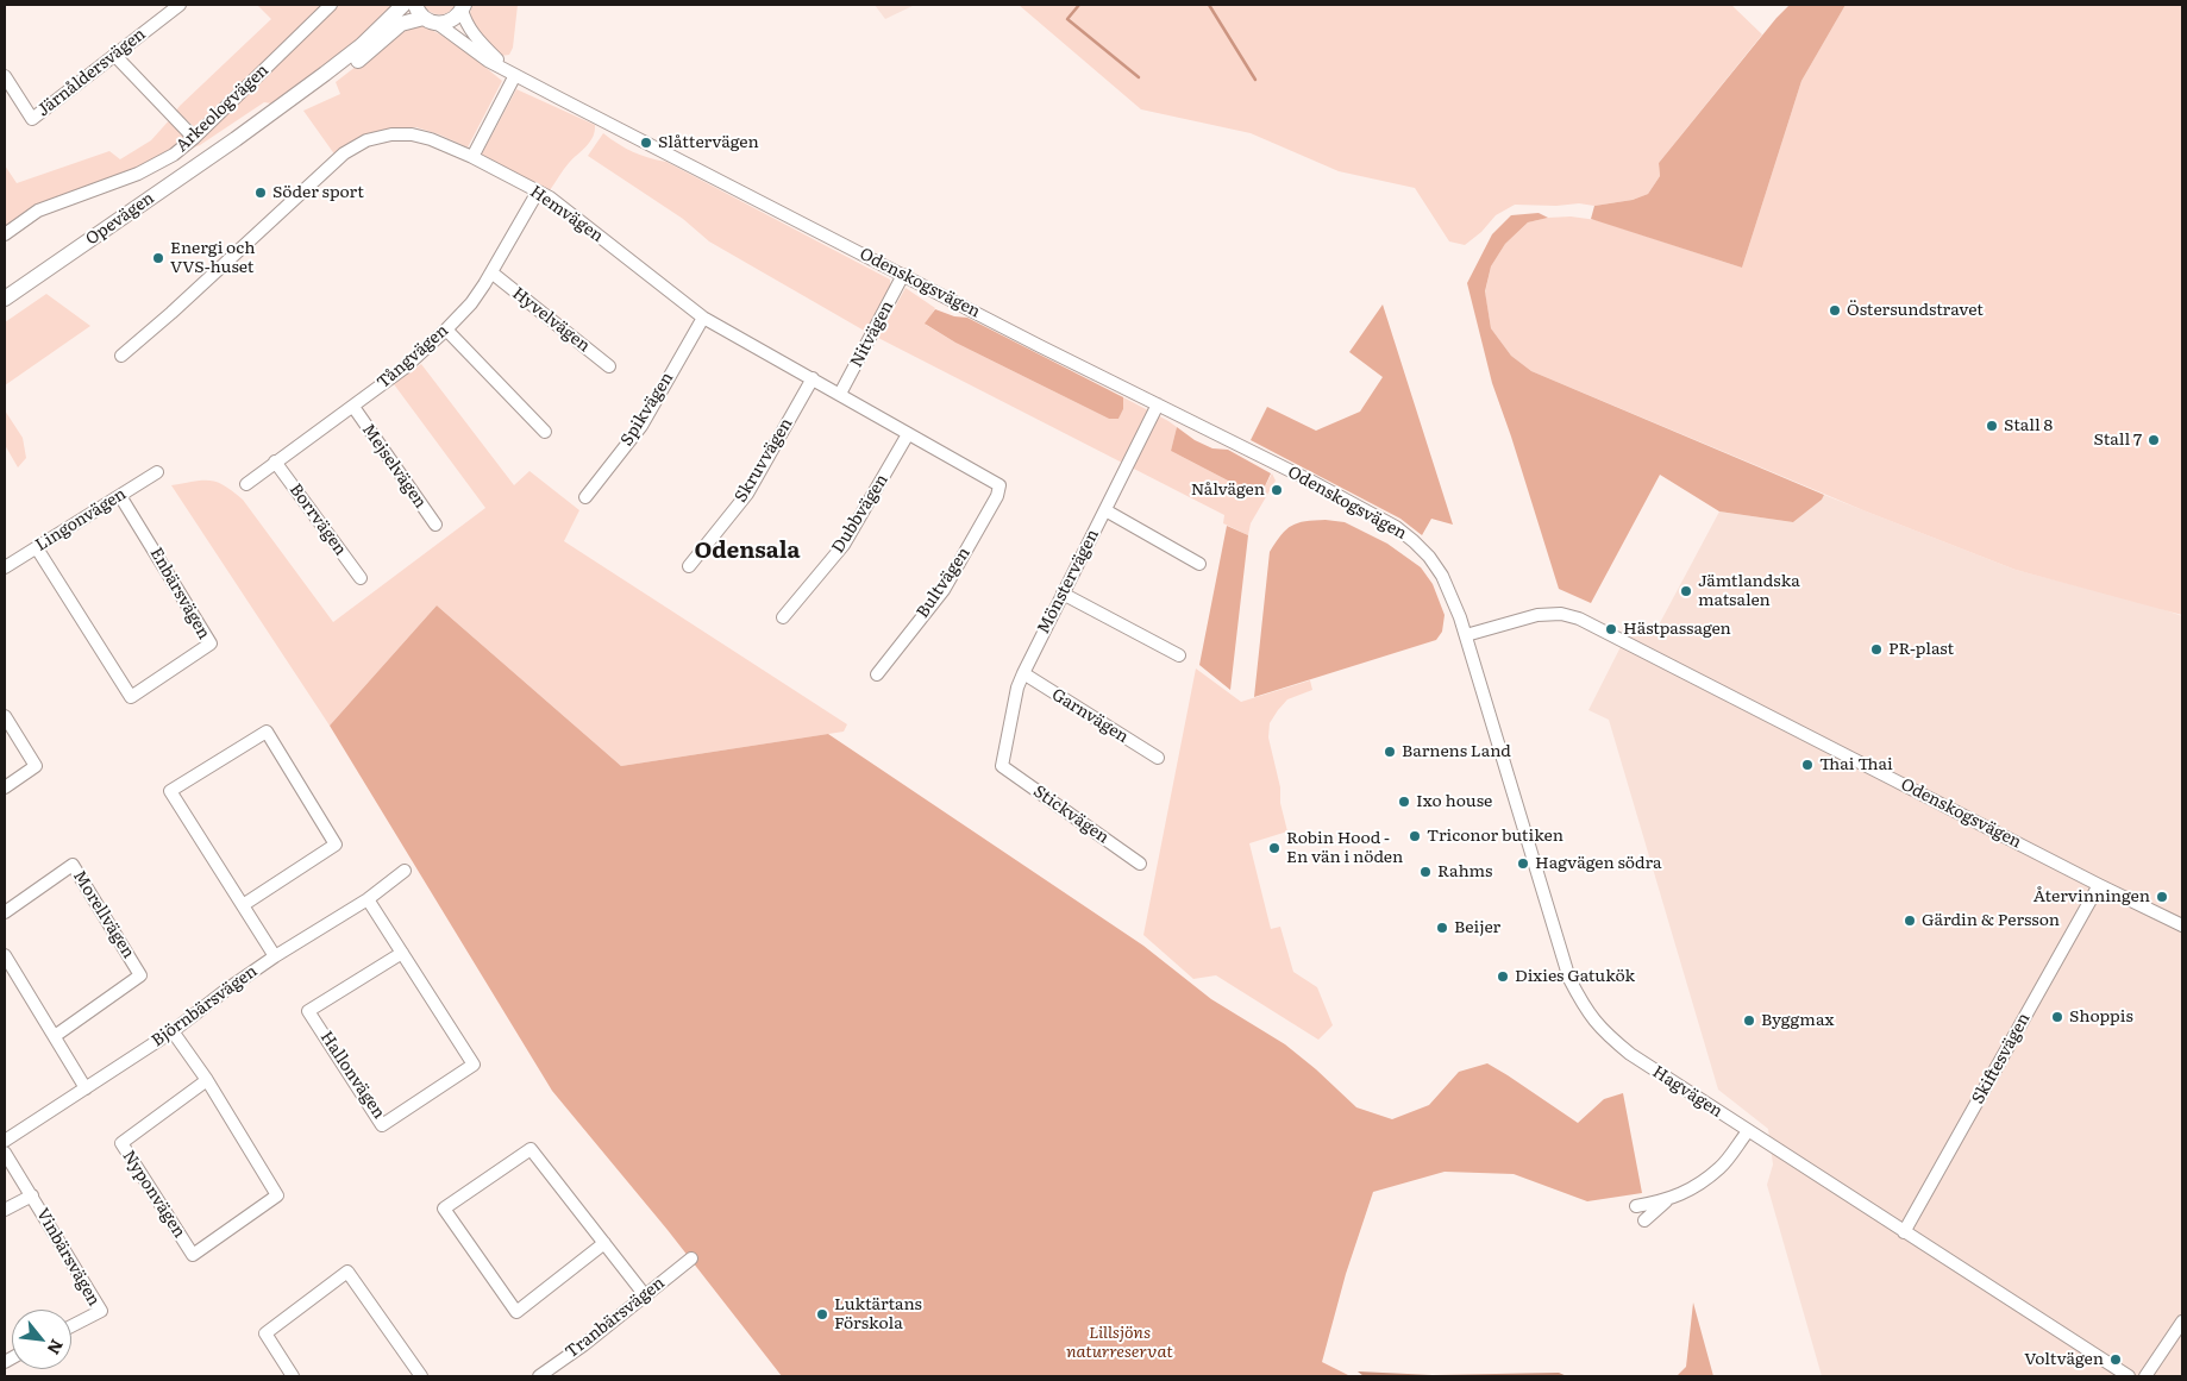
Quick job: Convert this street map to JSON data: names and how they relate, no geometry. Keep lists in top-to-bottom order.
{
  "streets": {
    "main road": ["Opevägen"],
    "street": [
      "Järnåldersvägen",
      "Arkeologvägen",
      "Hemvägen",
      "Odenskogsvägen",
      "Hyvelvägen",
      "Nitvägen",
      "Tångvägen",
      "Spikvägen",
      "Skruvvägen",
      "Mejselvägen",
      "Dubbvägen",
      "Lingonvägen",
      "Borrvägen",
      "Mönstervägen",
      "Bultvägen",
      "Enbärsvägen",
      "Garnvägen",
      "Stickvägen",
      "Morellvägen",
      "Björnbärsvägen",
      "Skiftesvägen",
      "Hallonvägen",
      "Hagvägen",
      "Nyponvägen",
      "Vinbärsvägen",
      "Tranbärsvägen"
    ]
  },
  "crossings": [
    ["Hemvägen", "Nitvägen"],
    ["Hemvägen", "Tångvägen"],
    ["Hemvägen", "Spikvägen"],
    ["Hemvägen", "Skruvvägen"],
    ["Hemvägen", "Dubbvägen"],
    ["Hemvägen", "Bultvägen"],
    ["Odenskogsvägen", "Nitvägen"],
    ["Odenskogsvägen", "Mönstervägen"],
    ["Odenskogsvägen", "Skiftesvägen"],
    ["Odenskogsvägen", "Hagvägen"],
    ["Hyvelvägen", "Tångvägen"],
    ["Tångvägen", "Mejselvägen"],
    ["Tångvägen", "Borrvägen"],
    ["Lingonvägen", "Enbärsvägen"],
    ["Mönstervägen", "Garnvägen"],
    ["Mönstervägen", "Stickvägen"],
    ["Björnbärsvägen", "Hallonvägen"],
    ["Björnbärsvägen", "Nyponvägen"],
    ["Skiftesvägen", "Hagvägen"]
  ],
  "districts": ["Odensala"],
  "parks": ["Lillsjöns naturreservat"],
  "places": [
    "Slåttervägen",
    "Söder sport",
    "Energi och VVS-huset",
    "Östersundstravet",
    "Stall 8",
    "Stall 7",
    "Nålvägen",
    "Jämtlandska matsalen",
    "Hästpassagen",
    "PR-plast",
    "Barnens Land",
    "Thai Thai",
    "Ixo house",
    "Triconor butiken",
    "Robin Hood - En vän i nöden",
    "Hagvägen södra",
    "Rahms",
    "Återvinningen",
    "Gärdin & Persson",
    "Beijer",
    "Dixies Gatukök",
    "Shoppis",
    "Byggmax",
    "Luktärtans Förskola",
    "Voltvägen"
  ],
  "north": "bottom right"
}
